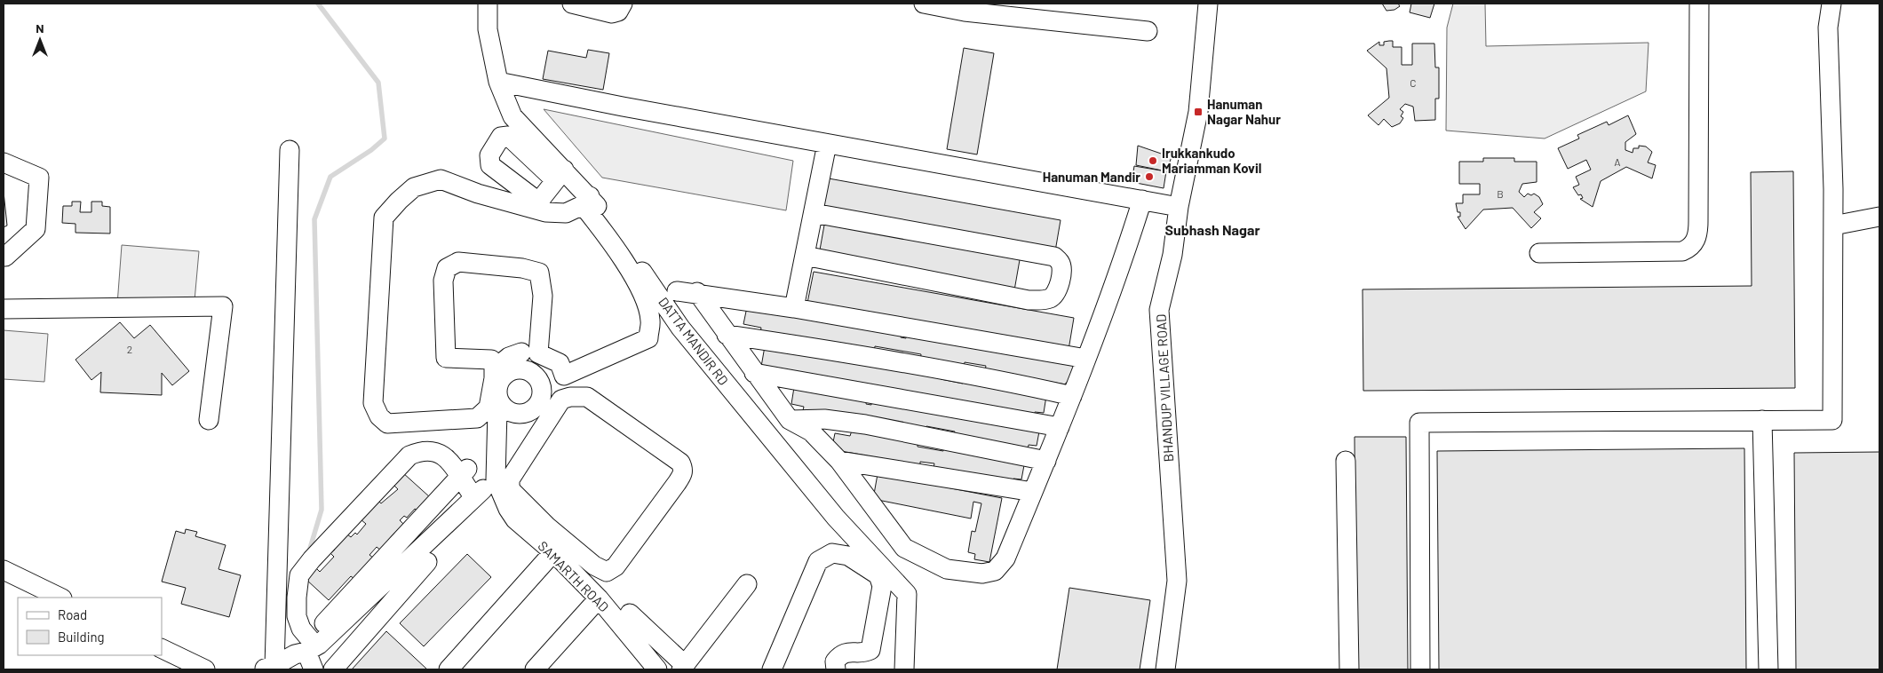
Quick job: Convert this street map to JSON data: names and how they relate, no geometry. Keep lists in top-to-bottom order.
{
  "streets": {
    "street": ["DATTA MANDIR RD", "BHANDUP VILLAGE ROAD", "SAMARTH ROAD"]
  },
  "districts": ["Subhash Nagar"],
  "places": {
    "transit": ["Hanuman Nagar Nahur"],
    "other": ["Irukkankudo Mariamman Kovil", "Hanuman Mandir"]
  },
  "house_numbers": [
    "C",
    "A",
    "B",
    "2"
  ],
  "legend": ["Road", "Building"],
  "north": "top"
}
